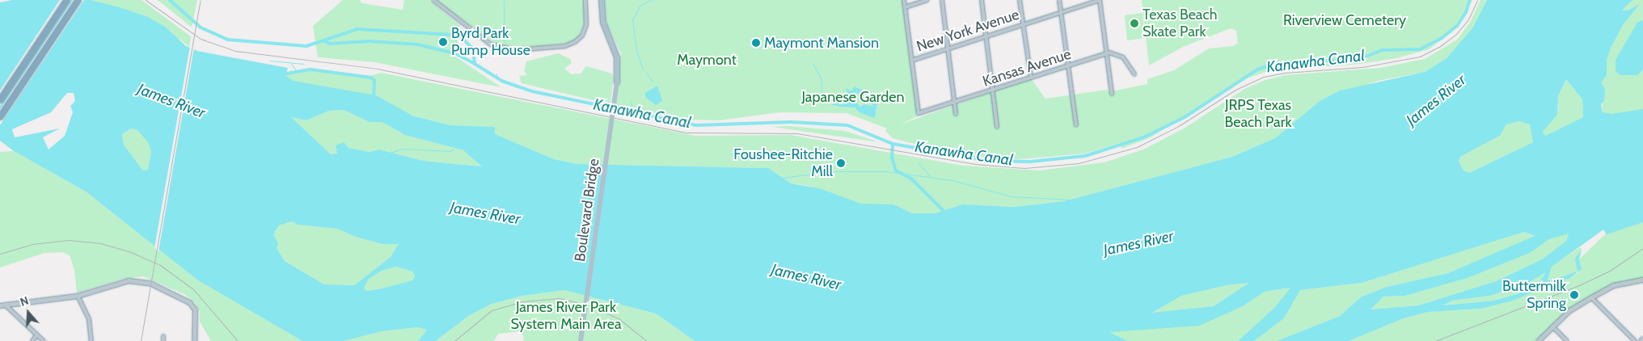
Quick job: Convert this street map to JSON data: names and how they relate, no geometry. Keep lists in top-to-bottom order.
{
  "streets": {
    "main road": ["Boulevard Bridge"],
    "street": ["New York Avenue", "Kansas Avenue"]
  },
  "crossings": [
    ["New York Avenue", "Kansas Avenue"]
  ],
  "water": ["Kanawha Canal", "James River"],
  "parks": [
    "Riverview Cemetery",
    "Maymont",
    "Japanese Garden",
    "JRPS Texas Beach Park",
    "James River Park System Main Area"
  ],
  "places": [
    "Texas Beach Skate Park",
    "Byrd Park Pump House",
    "Maymont Mansion",
    "Foushee-Ritchie Mill",
    "Buttermilk Spring"
  ],
  "north": "top"
}
